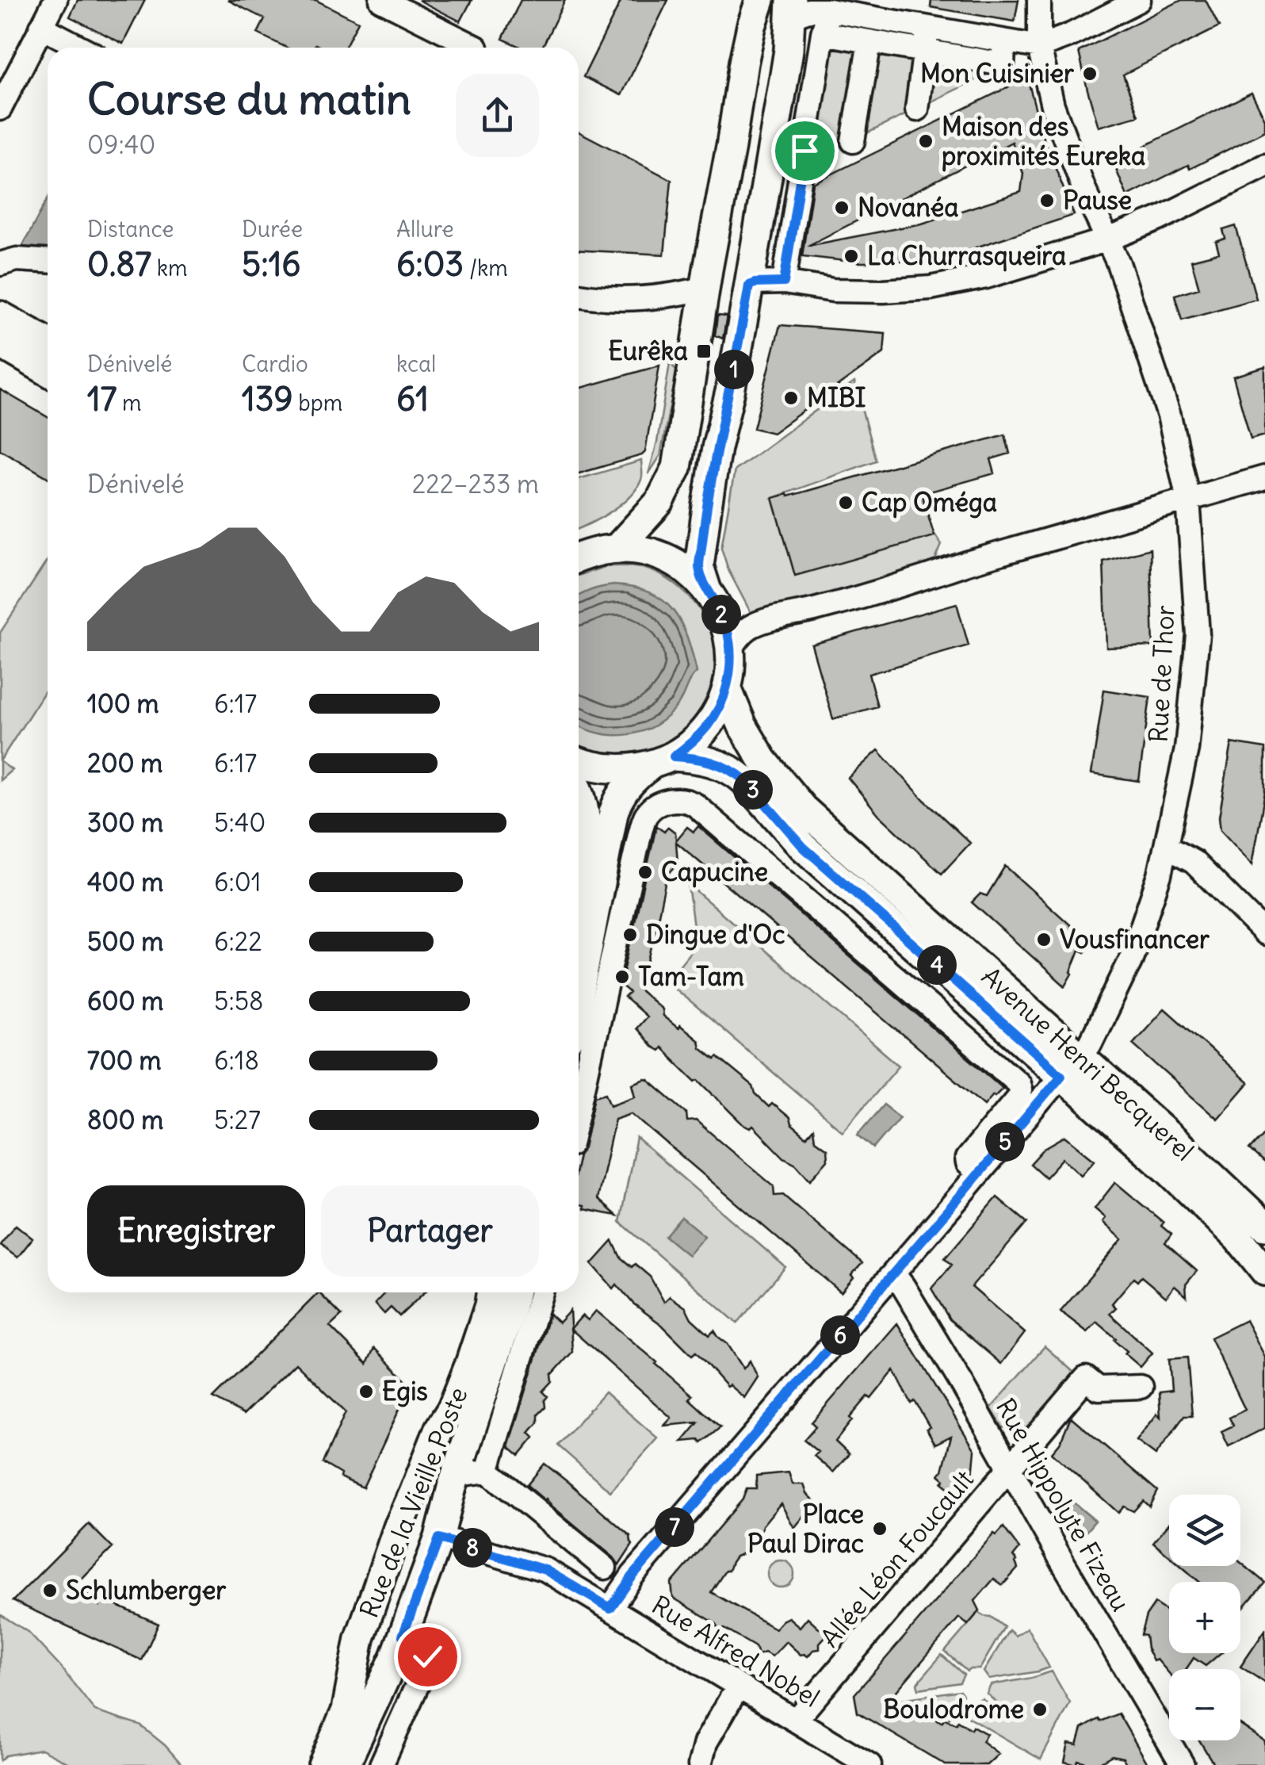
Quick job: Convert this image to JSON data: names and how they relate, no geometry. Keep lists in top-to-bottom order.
{
  "streets": {
    "main road": ["Avenue Henri Becquerel", "Rue de la Vieille Poste"],
    "street": [
      "Rue de Thor",
      "Rue Hippolyte Fizeau",
      "Allée Léon Foucault",
      "Rue Alfred Nobel"
    ]
  },
  "crossings": [
    ["Rue de Thor", "Avenue Henri Becquerel"],
    ["Rue de la Vieille Poste", "Rue Alfred Nobel"],
    ["Rue Hippolyte Fizeau", "Allée Léon Foucault"],
    ["Allée Léon Foucault", "Rue Alfred Nobel"]
  ],
  "places": {
    "other": [
      "Mon Cuisinier",
      "Maison des proximités Eureka",
      "Pause",
      "Novanéa",
      "La Churrasqueira",
      "MIBI",
      "Cap Oméga",
      "Capucine",
      "Dingue d'Oc",
      "Vousfinancer",
      "Tam-Tam",
      "Egis",
      "Place Paul Dirac",
      "Schlumberger",
      "Boulodrome"
    ],
    "transit": ["Eurêka"]
  },
  "page": {
    "heading": ["Course du matin", "09:40"],
    "stats": [
      ["Distance", "0.87 km"],
      ["Durée", "5:16"],
      ["Allure", "6:03 /km"],
      ["Dénivelé", "17 m"],
      ["Cardio", "139 bpm"],
      ["kcal", "61"]
    ],
    "pins": [
      "1",
      "2",
      "3",
      "4",
      "5",
      "6",
      "7",
      "8"
    ],
    "chart": ["Dénivelé", "222–233 m"],
    "list": [
      {
        "name": "100 m",
        "note": "6:17"
      },
      {
        "name": "200 m",
        "note": "6:17"
      },
      {
        "name": "300 m",
        "note": "5:40"
      },
      {
        "name": "400 m",
        "note": "6:01"
      },
      {
        "name": "500 m",
        "note": "6:22"
      },
      {
        "name": "600 m",
        "note": "5:58"
      },
      {
        "name": "700 m",
        "note": "6:18"
      },
      {
        "name": "800 m",
        "note": "5:27"
      }
    ],
    "buttons": ["Enregistrer", "Partager"],
    "map_buttons": ["+", "−"]
  }
}
